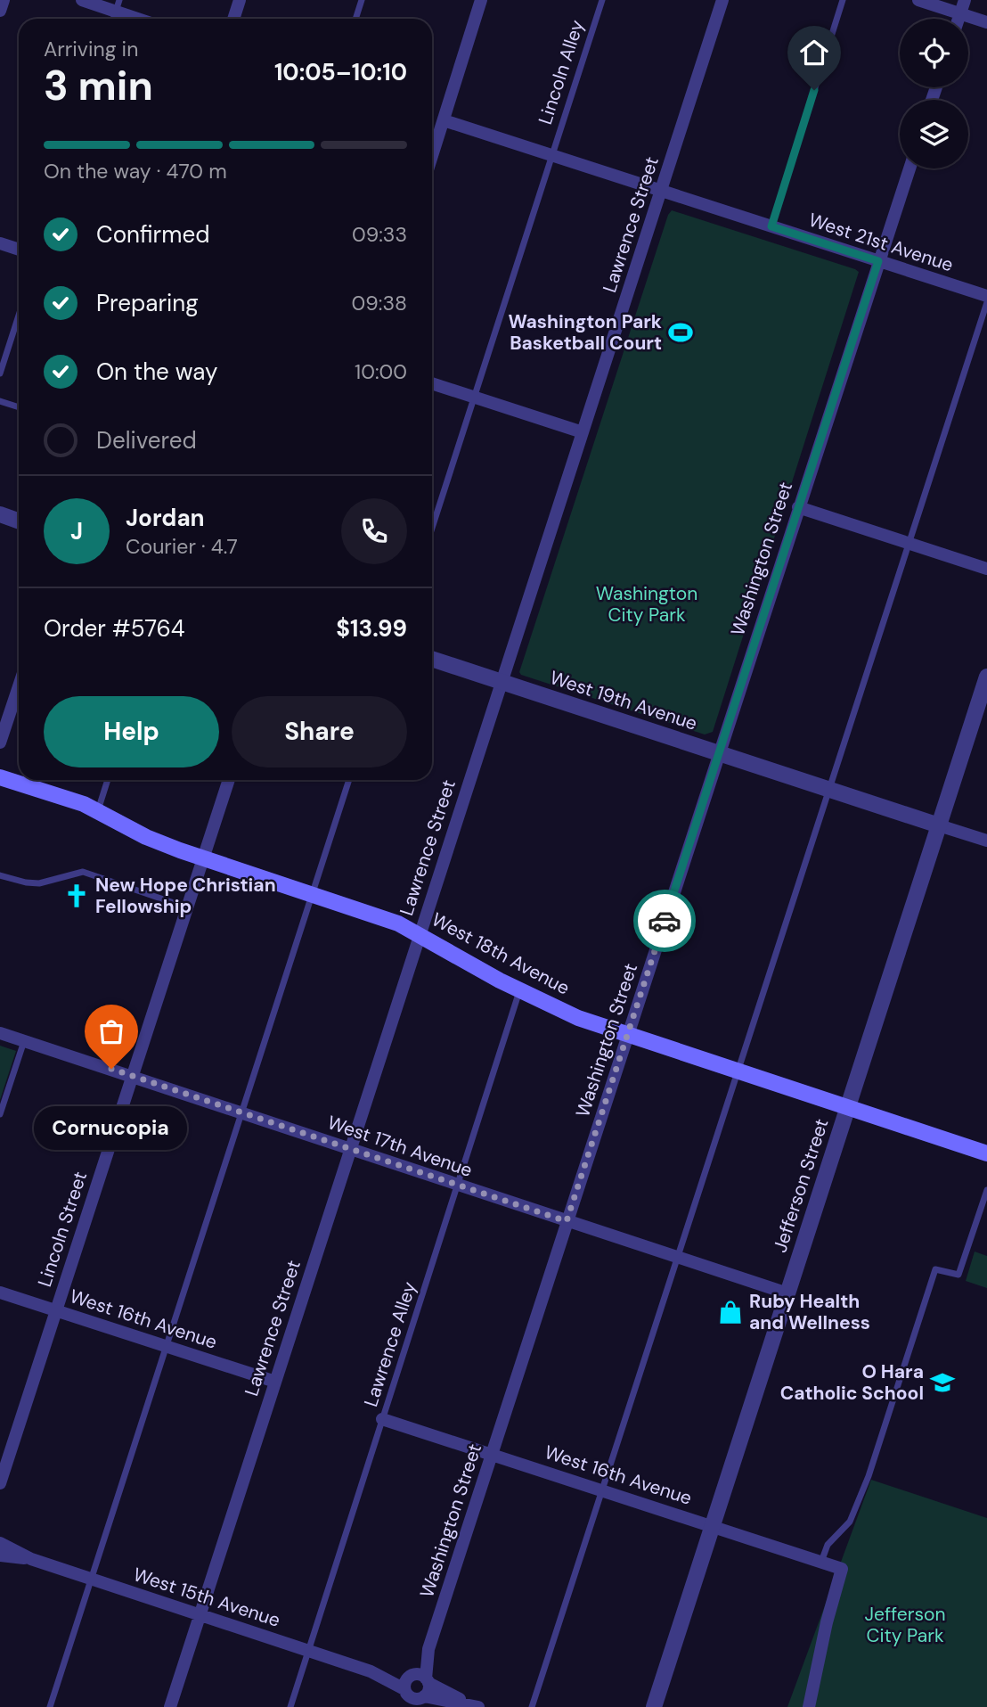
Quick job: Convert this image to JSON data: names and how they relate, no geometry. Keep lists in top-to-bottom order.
{
  "streets": {
    "main road": ["West 18th Avenue"],
    "street": [
      "Lawrence Street",
      "West 21st Avenue",
      "Washington Street",
      "West 19th Avenue",
      "West 17th Avenue",
      "Jefferson Street",
      "Lincoln Street",
      "West 16th Avenue",
      "West 15th Avenue"
    ],
    "lane": ["Lincoln Alley", "Lawrence Alley"]
  },
  "crossings": [
    ["Lincoln Alley", "West 21st Avenue"],
    ["Lawrence Street", "West 21st Avenue"],
    ["Lawrence Street", "West 19th Avenue"],
    ["Lawrence Street", "West 18th Avenue"],
    ["Lawrence Street", "West 17th Avenue"],
    ["Lawrence Street", "West 16th Avenue"],
    ["Lawrence Street", "West 15th Avenue"],
    ["West 21st Avenue", "Washington Street"],
    ["Washington Street", "West 19th Avenue"],
    ["Washington Street", "West 18th Avenue"],
    ["Washington Street", "West 17th Avenue"],
    ["Washington Street", "West 16th Avenue"],
    ["Washington Street", "West 15th Avenue"],
    ["West 19th Avenue", "Jefferson Street"],
    ["West 18th Avenue", "Jefferson Street"],
    ["West 18th Avenue", "Lincoln Street"],
    ["West 18th Avenue", "Lawrence Alley"],
    ["West 17th Avenue", "Jefferson Street"],
    ["West 17th Avenue", "Lincoln Street"],
    ["West 17th Avenue", "Lawrence Alley"],
    ["Jefferson Street", "West 16th Avenue"],
    ["Lincoln Street", "West 16th Avenue"],
    ["West 16th Avenue", "Lawrence Alley"],
    ["Lawrence Alley", "West 15th Avenue"]
  ],
  "parks": ["Washington City Park", "Jefferson City Park"],
  "places": {
    "sports": ["Washington Park Basketball Court"],
    "church": ["New Hope Christian Fellowship"],
    "other": ["Cornucopia"],
    "shop": ["Ruby Health and Wellness"],
    "school or university": ["O Hara Catholic School"]
  },
  "page": {
    "heading": ["3 min", "Arriving in", "10:05–10:10"],
    "panel": [
      "Jordan",
      "Courier · 4.7",
      "Order #5764",
      "$13.99"
    ],
    "bar": "On the way · 470 m",
    "list": [
      ["Confirmed", "09:33"],
      ["Preparing", "09:38"],
      ["On the way", "10:00"],
      "Delivered"
    ],
    "round": "J",
    "buttons": ["Help", "Share"],
    "bubble": "Cornucopia"
  }
}
